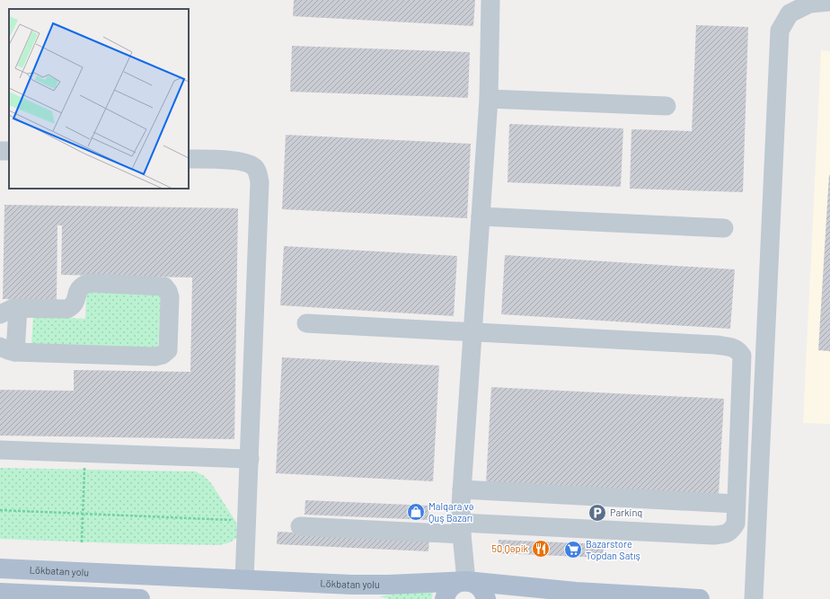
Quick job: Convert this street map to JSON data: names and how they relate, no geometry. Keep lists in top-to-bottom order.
{
  "streets": {
    "main road": ["Lökbatan yolu"]
  },
  "places": {
    "shop": ["Malqara və Quş Bazarı"],
    "parking": ["Parkinq"],
    "restaurant": ["50 Qəpik"],
    "supermarket": ["Bazarstore Topdan Satış"]
  }
}
